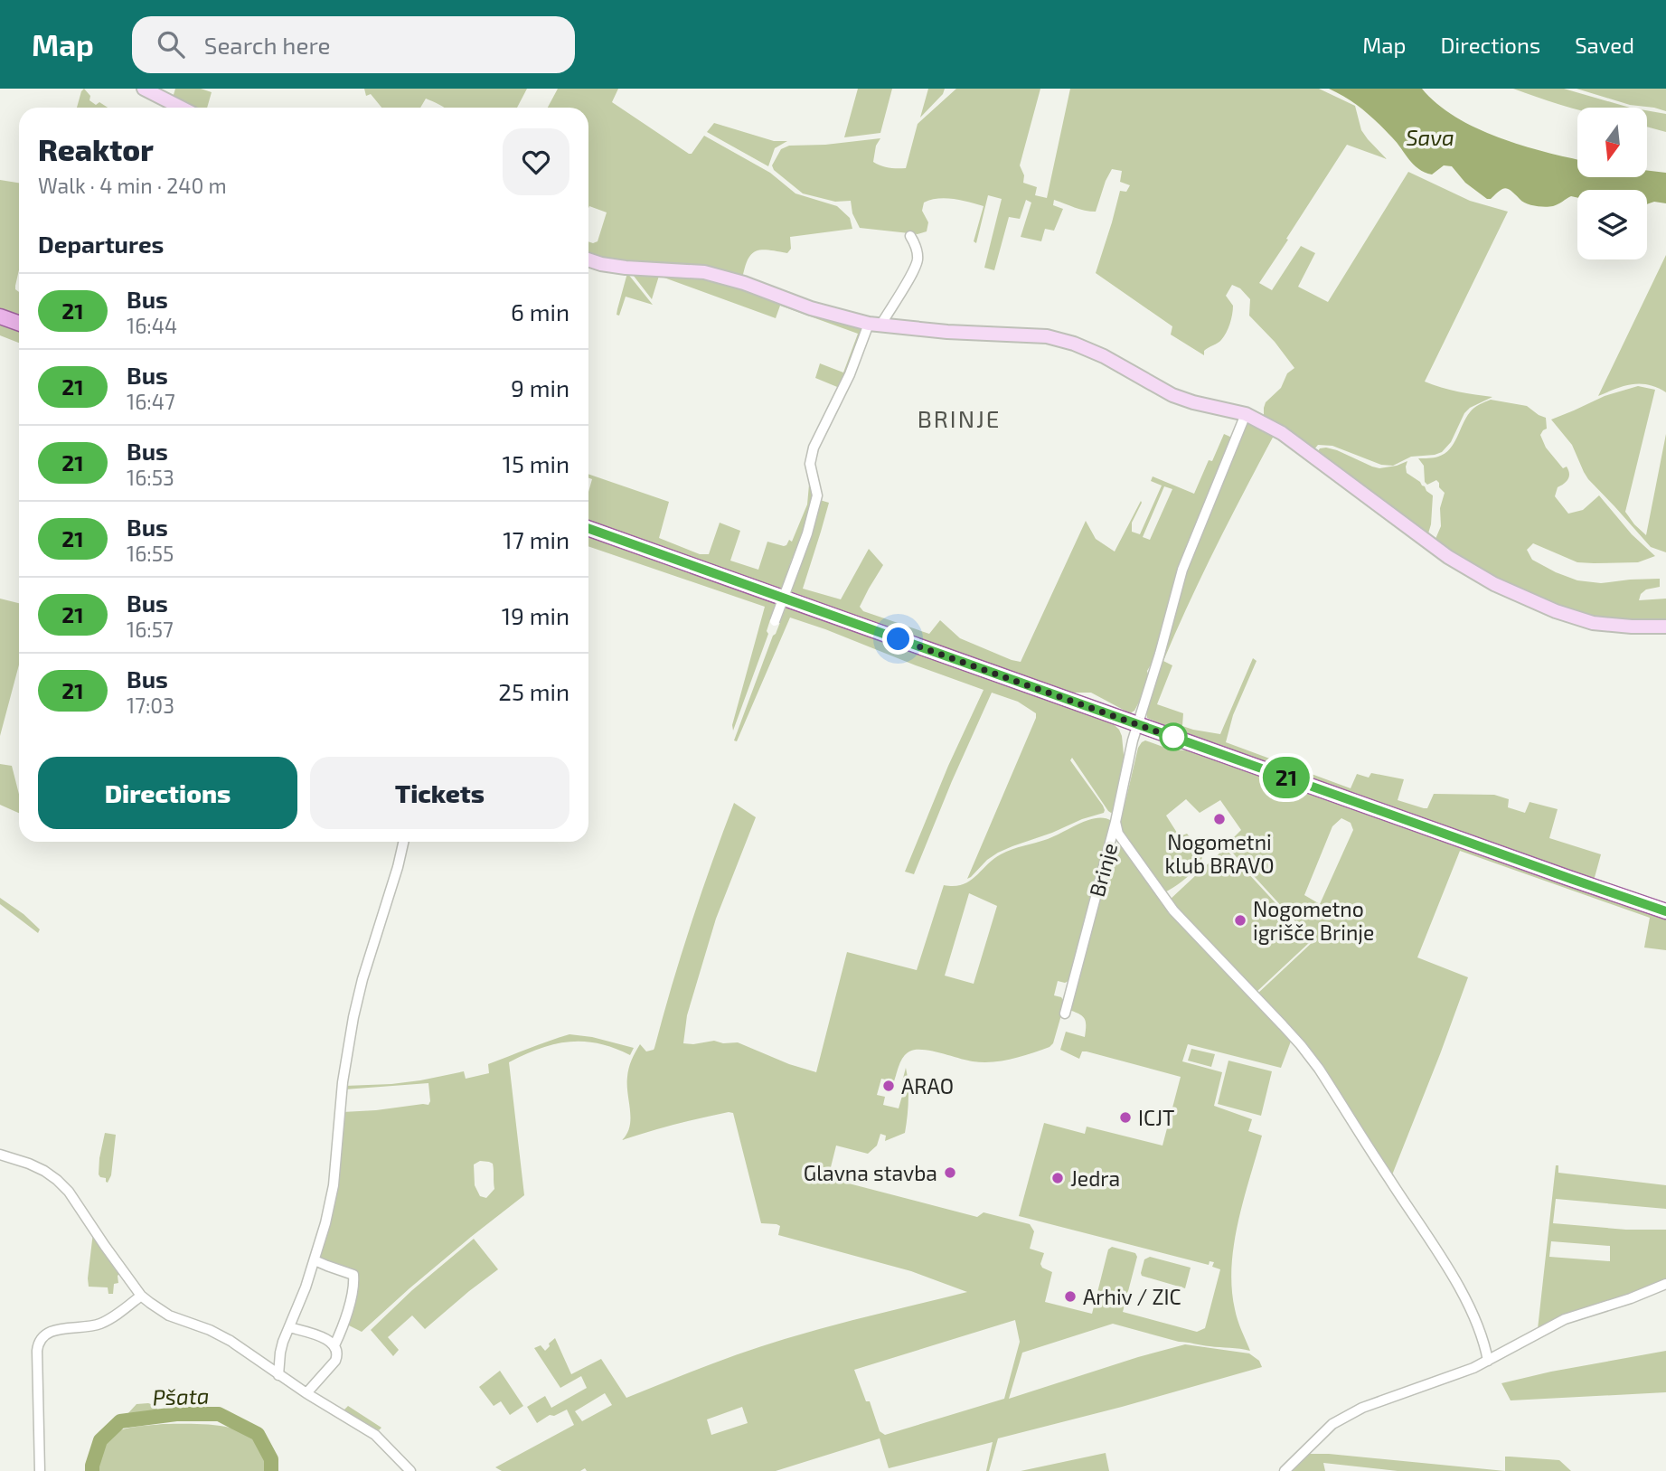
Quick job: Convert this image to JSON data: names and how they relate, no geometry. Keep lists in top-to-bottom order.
{
  "streets": {
    "street": ["Brinje"]
  },
  "districts": ["BRINJE"],
  "water": ["Sava", "Pšata"],
  "places": [
    "Nogometni klub BRAVO",
    "Nogometno igrišče Brinje",
    "ARAO",
    "ICJT",
    "Glavna stavba",
    "Jedra",
    "Arhiv / ZIC"
  ],
  "lines": ["bus line 21"],
  "north": "bottom",
  "page": {
    "header": "Map",
    "search": "Search here",
    "nav": ["Map", "Directions", "Saved"],
    "on_map": "21",
    "heading": [
      ["Reaktor", "Walk · 4 min · 240 m"],
      "Departures"
    ],
    "list": [
      {
        "mark": "21",
        "name": "Bus",
        "note": "16:44",
        "value": "6 min"
      },
      {
        "mark": "21",
        "name": "Bus",
        "note": "16:47",
        "value": "9 min"
      },
      {
        "mark": "21",
        "name": "Bus",
        "note": "16:53",
        "value": "15 min"
      },
      {
        "mark": "21",
        "name": "Bus",
        "note": "16:55",
        "value": "17 min"
      },
      {
        "mark": "21",
        "name": "Bus",
        "note": "16:57",
        "value": "19 min"
      },
      {
        "mark": "21",
        "name": "Bus",
        "note": "17:03",
        "value": "25 min"
      }
    ],
    "buttons": ["Directions", "Tickets"]
  }
}
